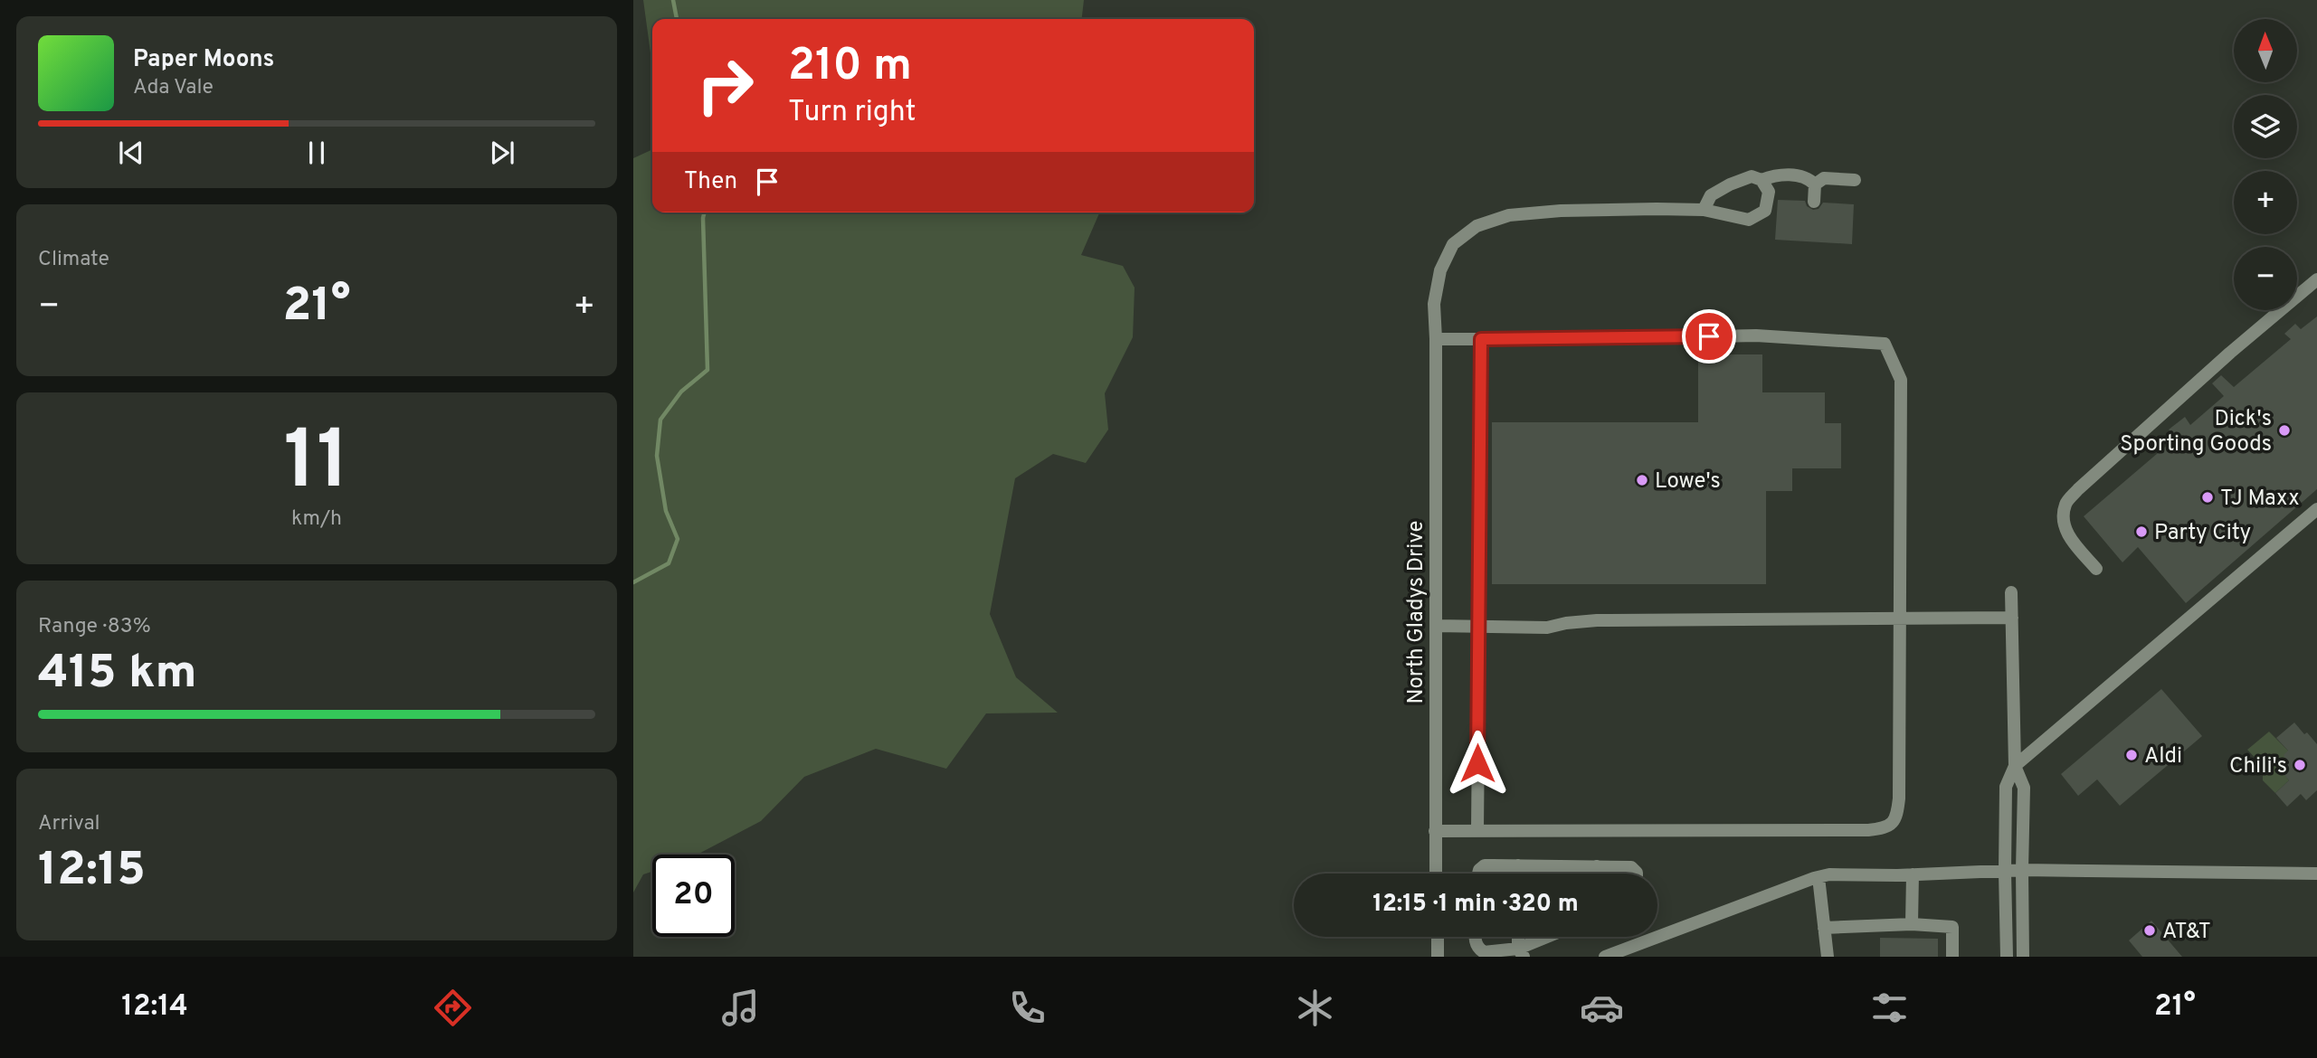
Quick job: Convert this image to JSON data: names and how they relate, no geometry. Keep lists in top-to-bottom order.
{
  "streets": {
    "street": ["North Gladys Drive"]
  },
  "places": [
    "Dick's Sporting Goods",
    "Lowe's",
    "TJ Maxx",
    "Party City",
    "Aldi",
    "Chili's",
    "AT&T"
  ],
  "north": "top",
  "page": {
    "map_buttons": ["+", "−"],
    "turn": ["210 m", "Turn right"],
    "song": ["Paper Moons", "Ada Vale"],
    "then": "Then",
    "tile": [
      "Climate",
      ["11", "km/h"],
      ["Range · 83%", "415 km"],
      ["Arrival", "12:15"]
    ],
    "heat": ["−", "21°", "+"],
    "limit": "20",
    "trip": "12:15 · 1 min · 320 m",
    "tabs": ["12:14", "21°"]
  }
}
